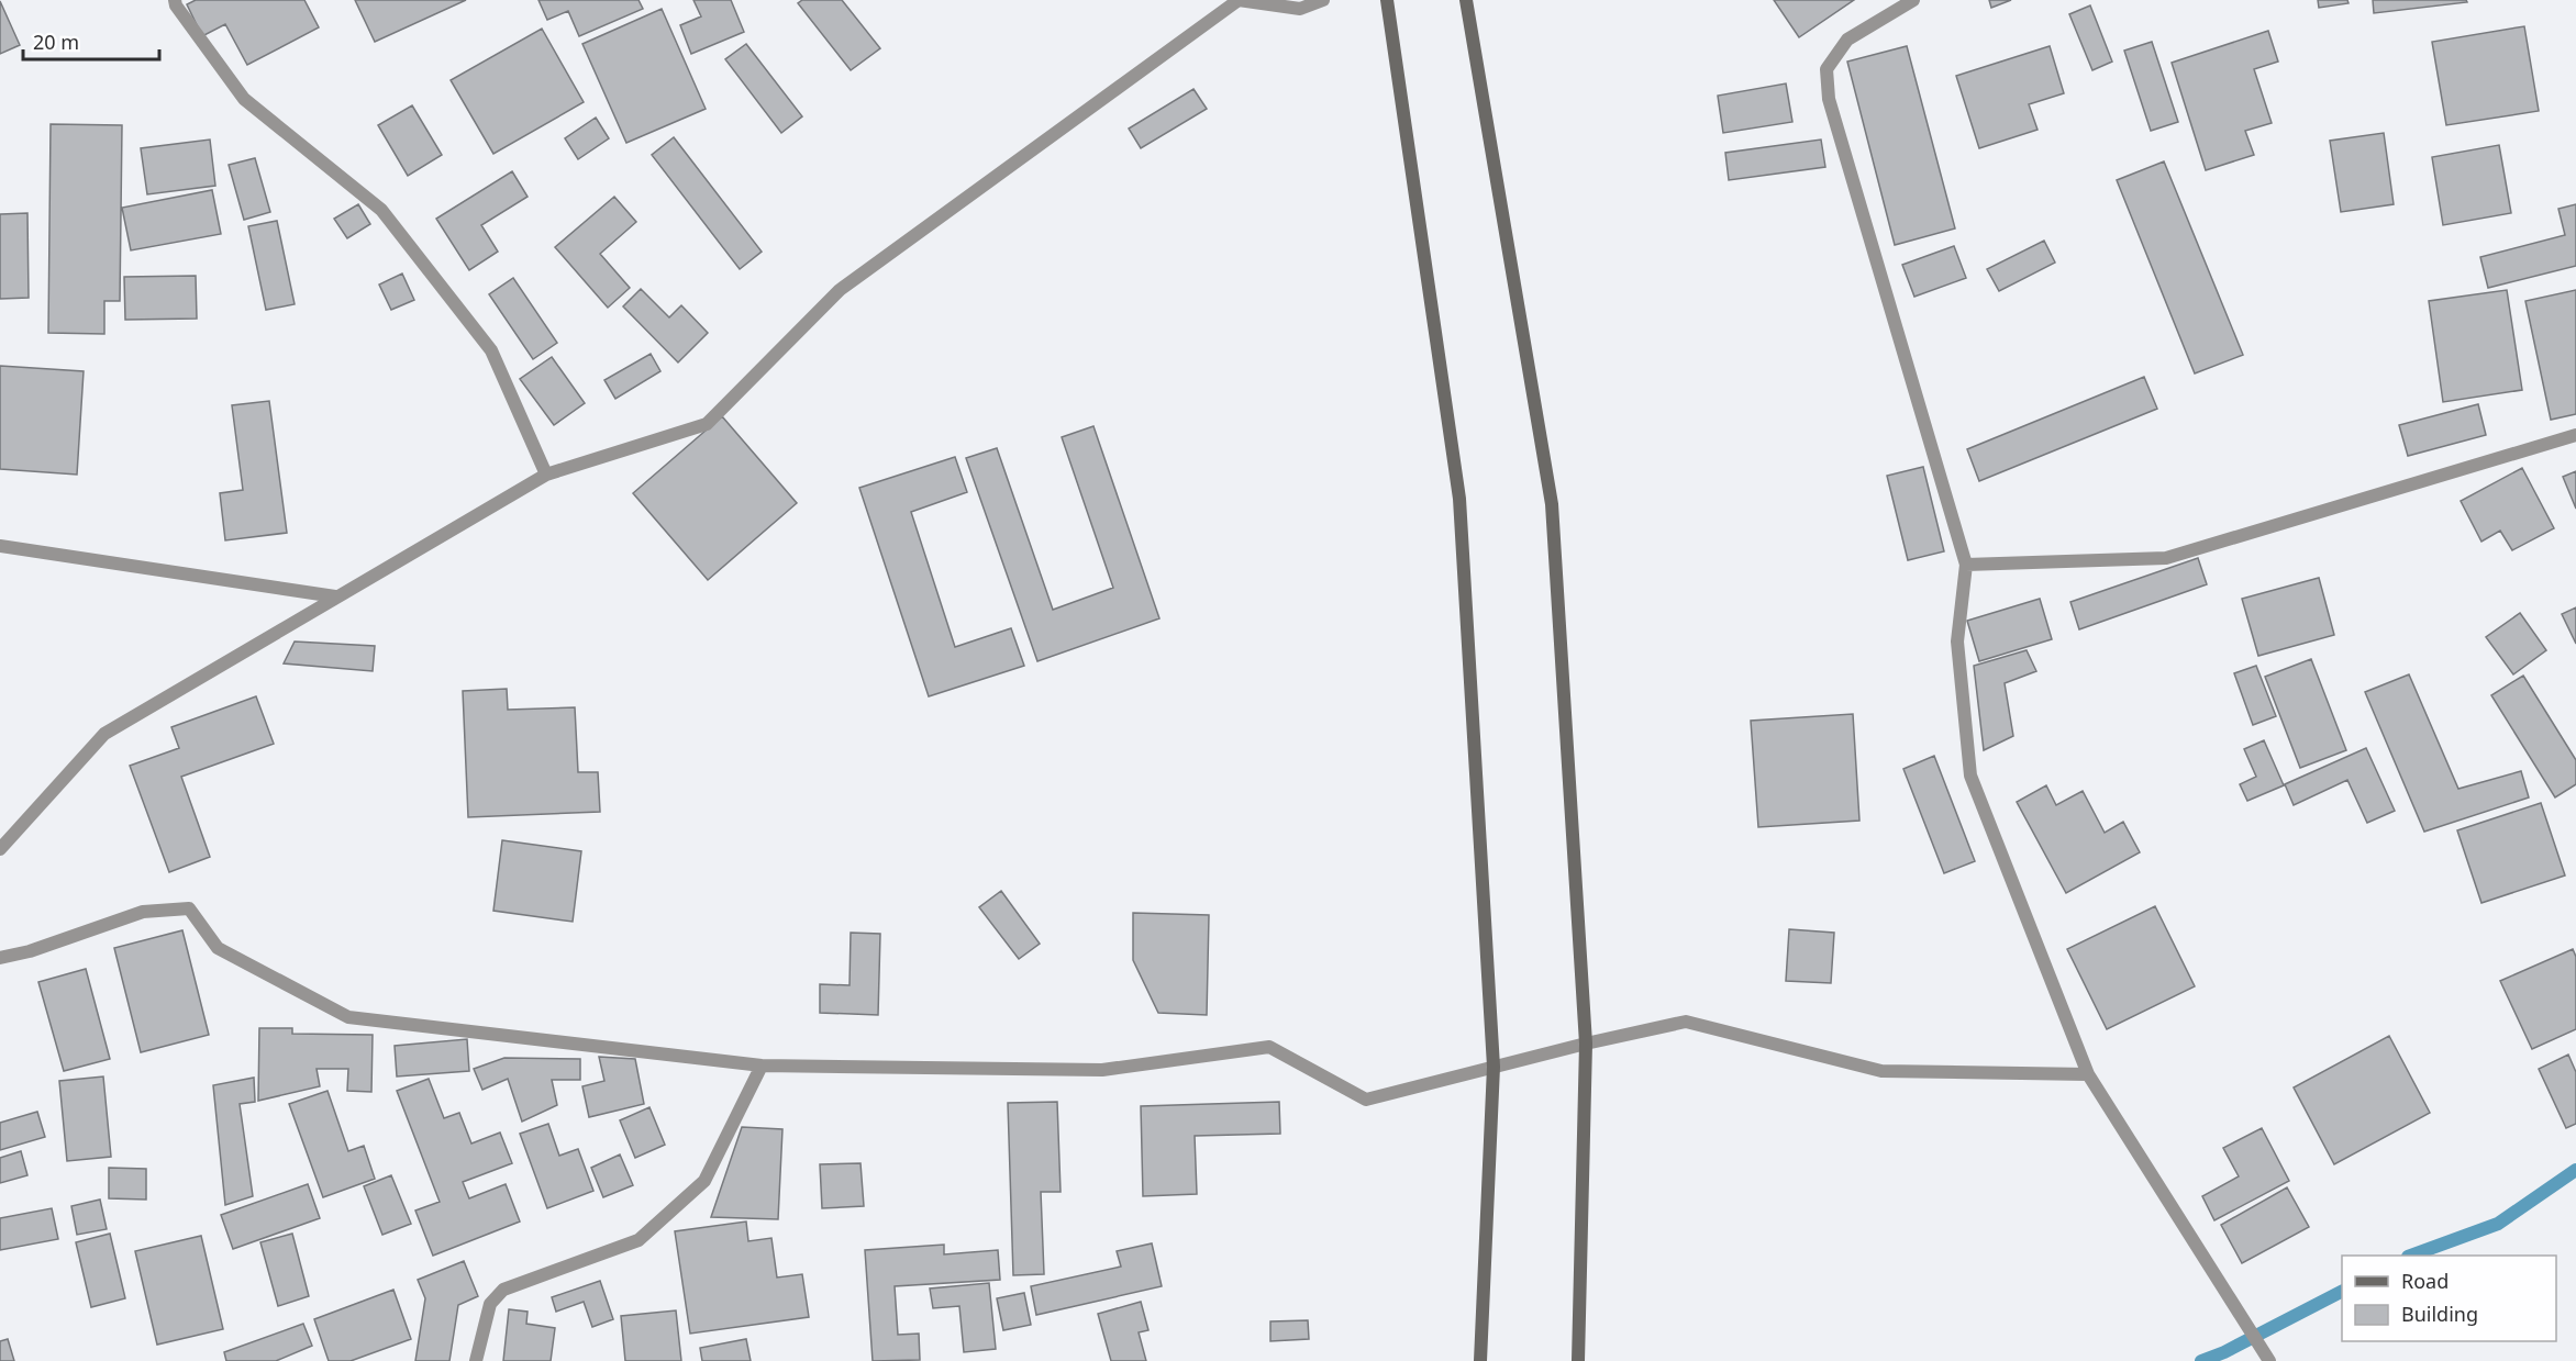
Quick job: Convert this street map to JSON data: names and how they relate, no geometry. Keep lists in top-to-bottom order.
{
  "legend": ["Road", "Building"],
  "scale_bar": "20 m"
}
